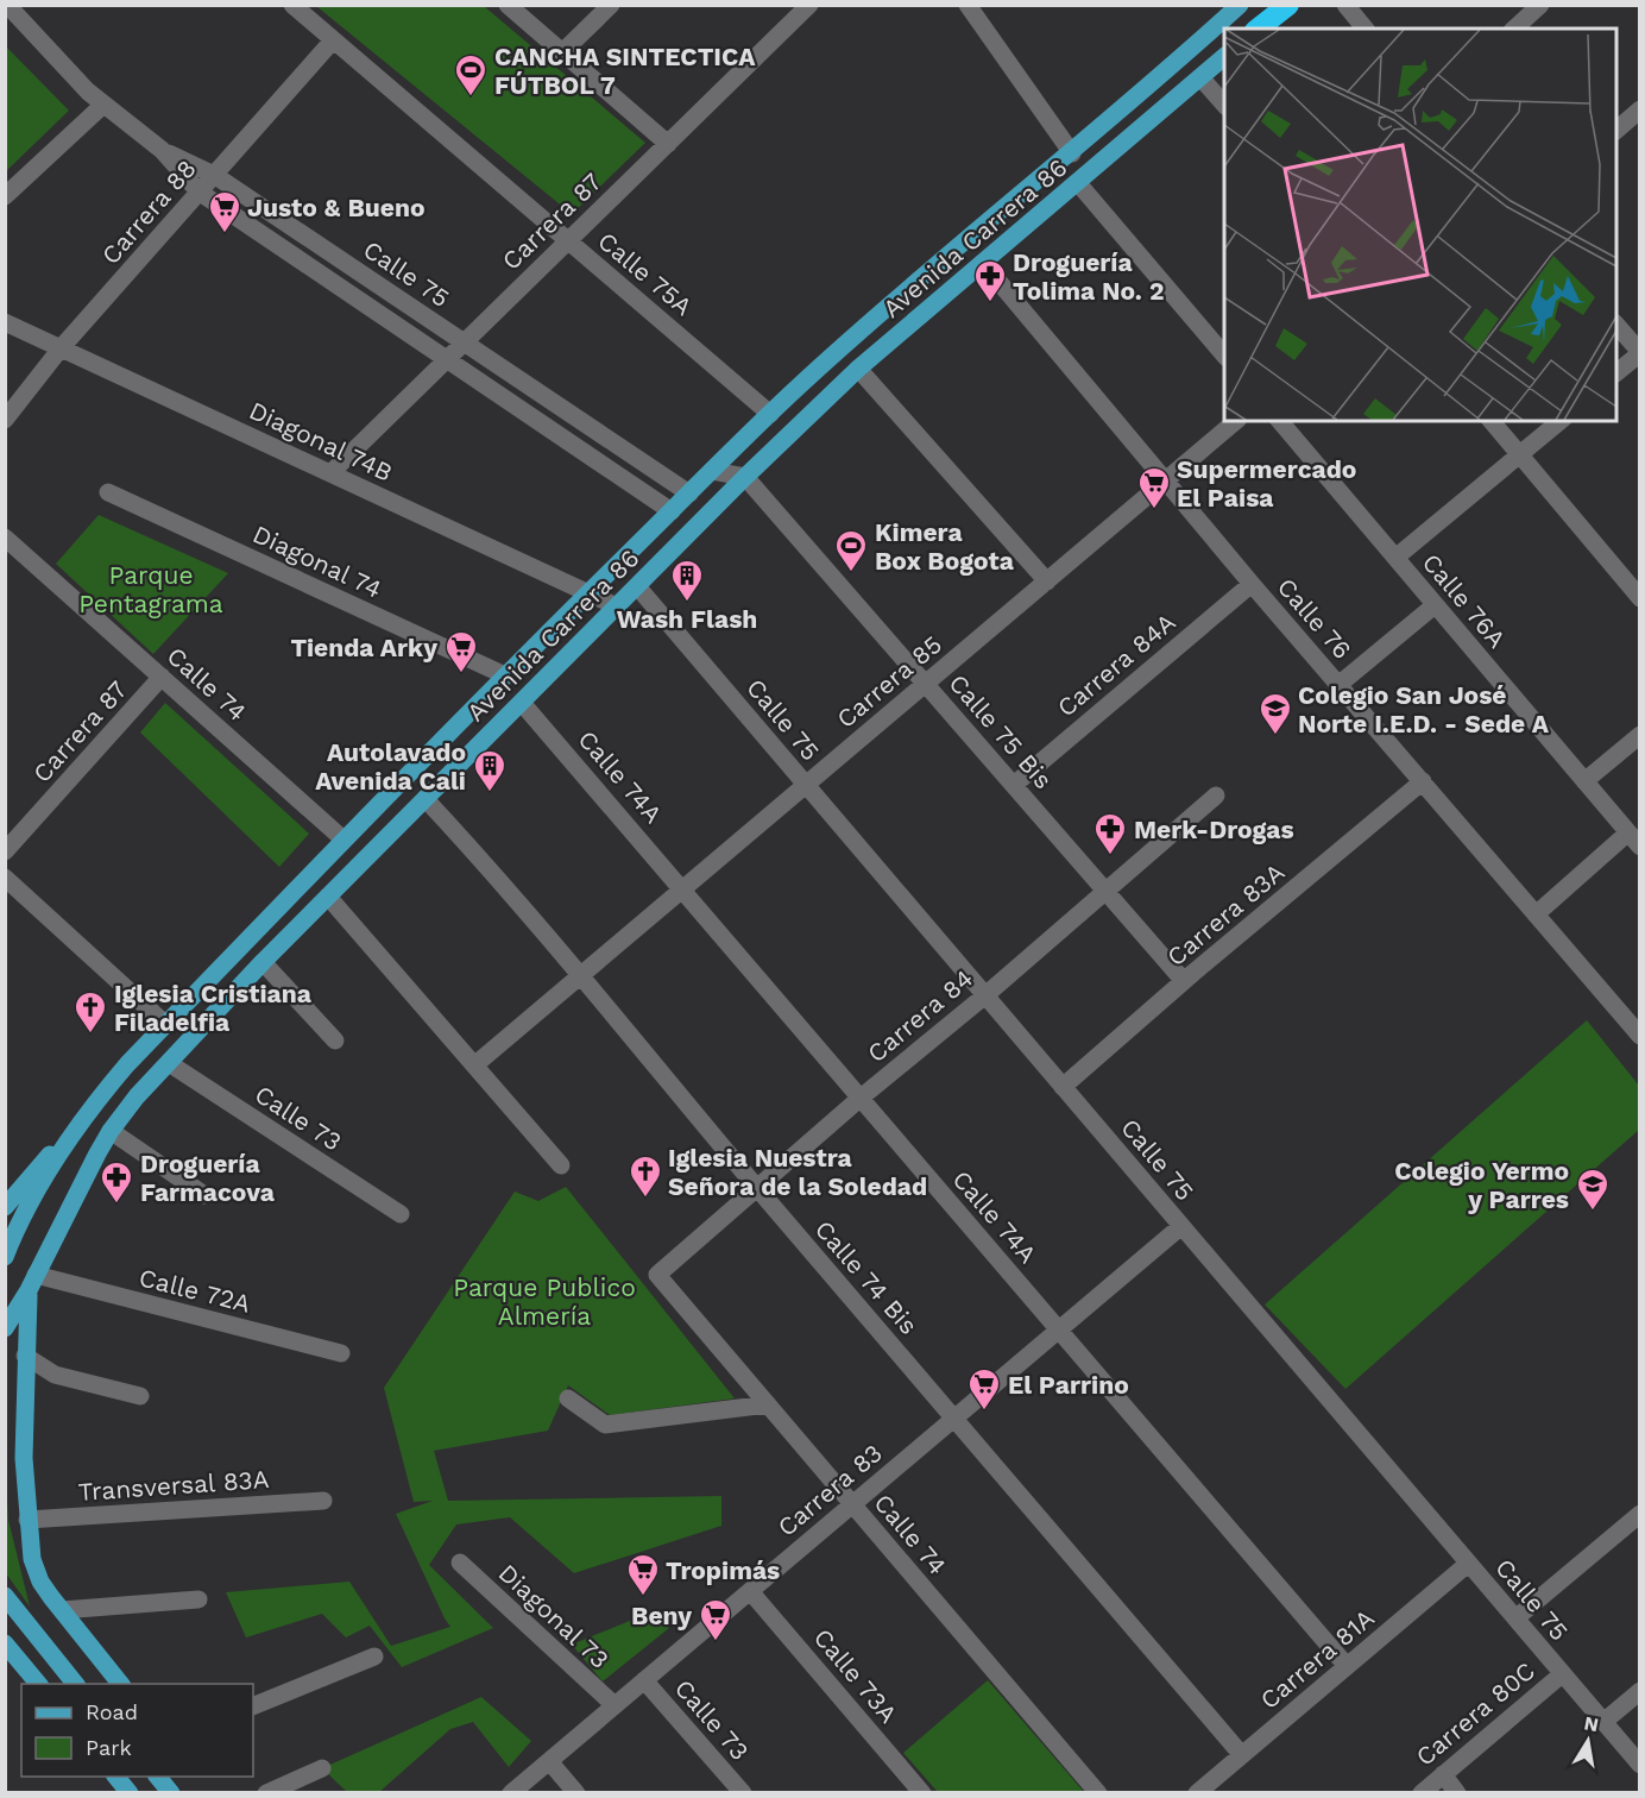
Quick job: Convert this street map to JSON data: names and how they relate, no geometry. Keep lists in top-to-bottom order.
{
  "streets": {
    "main road": ["Avenida Carrera 86"],
    "street": [
      "Carrera 88",
      "Carrera 87",
      "Calle 75",
      "Calle 75A",
      "Diagonal 74B",
      "Diagonal 74",
      "Calle 76A",
      "Calle 76",
      "Carrera 84A",
      "Carrera 85",
      "Calle 74",
      "Calle 75 Bis",
      "Calle 74A",
      "Carrera 83A",
      "Carrera 84",
      "Calle 73",
      "Calle 74 Bis",
      "Calle 72A",
      "Transversal 83A",
      "Carrera 83",
      "Diagonal 73",
      "Carrera 81A",
      "Calle 73A",
      "Carrera 80C"
    ]
  },
  "crossings": [
    ["Carrera 88", "Calle 75"],
    ["Carrera 88", "Calle 75A"],
    ["Carrera 88", "Diagonal 74B"],
    ["Carrera 87", "Calle 75"],
    ["Carrera 87", "Calle 75A"],
    ["Carrera 87", "Diagonal 74B"],
    ["Carrera 87", "Calle 74"],
    ["Avenida Carrera 86", "Calle 75"],
    ["Avenida Carrera 86", "Calle 75A"],
    ["Avenida Carrera 86", "Diagonal 74B"],
    ["Avenida Carrera 86", "Diagonal 74"],
    ["Avenida Carrera 86", "Calle 76"],
    ["Avenida Carrera 86", "Calle 74"],
    ["Avenida Carrera 86", "Calle 75 Bis"],
    ["Avenida Carrera 86", "Calle 74A"],
    ["Avenida Carrera 86", "Calle 73"],
    ["Avenida Carrera 86", "Calle 74 Bis"],
    ["Avenida Carrera 86", "Calle 72A"],
    ["Calle 75", "Carrera 85"],
    ["Calle 75", "Carrera 83A"],
    ["Calle 75", "Carrera 84"],
    ["Calle 75", "Carrera 83"],
    ["Calle 75", "Carrera 81A"],
    ["Calle 75", "Carrera 80C"],
    ["Calle 76", "Carrera 84A"],
    ["Calle 76", "Carrera 85"],
    ["Calle 76", "Carrera 83A"],
    ["Carrera 84A", "Calle 75 Bis"],
    ["Carrera 85", "Calle 75 Bis"],
    ["Carrera 85", "Calle 74A"],
    ["Carrera 85", "Calle 74 Bis"],
    ["Calle 74", "Carrera 84"],
    ["Calle 74", "Carrera 83"],
    ["Calle 75 Bis", "Carrera 83A"],
    ["Calle 75 Bis", "Carrera 84"],
    ["Calle 74A", "Carrera 84"],
    ["Calle 74A", "Carrera 83"],
    ["Calle 74A", "Carrera 81A"],
    ["Carrera 84", "Calle 74 Bis"],
    ["Calle 73", "Carrera 83"],
    ["Calle 74 Bis", "Carrera 83"],
    ["Calle 74 Bis", "Carrera 81A"],
    ["Carrera 83", "Diagonal 73"],
    ["Carrera 83", "Calle 73A"]
  ],
  "parks": ["Parque Pentagrama", "Parque Publico Almería"],
  "places": {
    "sports": ["CANCHA SINTECTICA FÚTBOL 7", "Kimera Box Bogota"],
    "supermarket": [
      "Justo & Bueno",
      "Supermercado El Paisa",
      "Tienda Arky",
      "El Parrino",
      "Tropimás",
      "Beny"
    ],
    "pharmacy": ["Droguería Tolima No. 2", "Merk-Drogas", "Droguería Farmacova"],
    "building": ["Wash Flash", "Autolavado Avenida Cali"],
    "school or university": ["Colegio San José Norte I.E.D. - Sede A", "Colegio Yermo y Parres"],
    "church": ["Iglesia Cristiana Filadelfia", "Iglesia Nuestra Señora de la Soledad"]
  },
  "legend": ["Road", "Park"],
  "north": "top"
}
